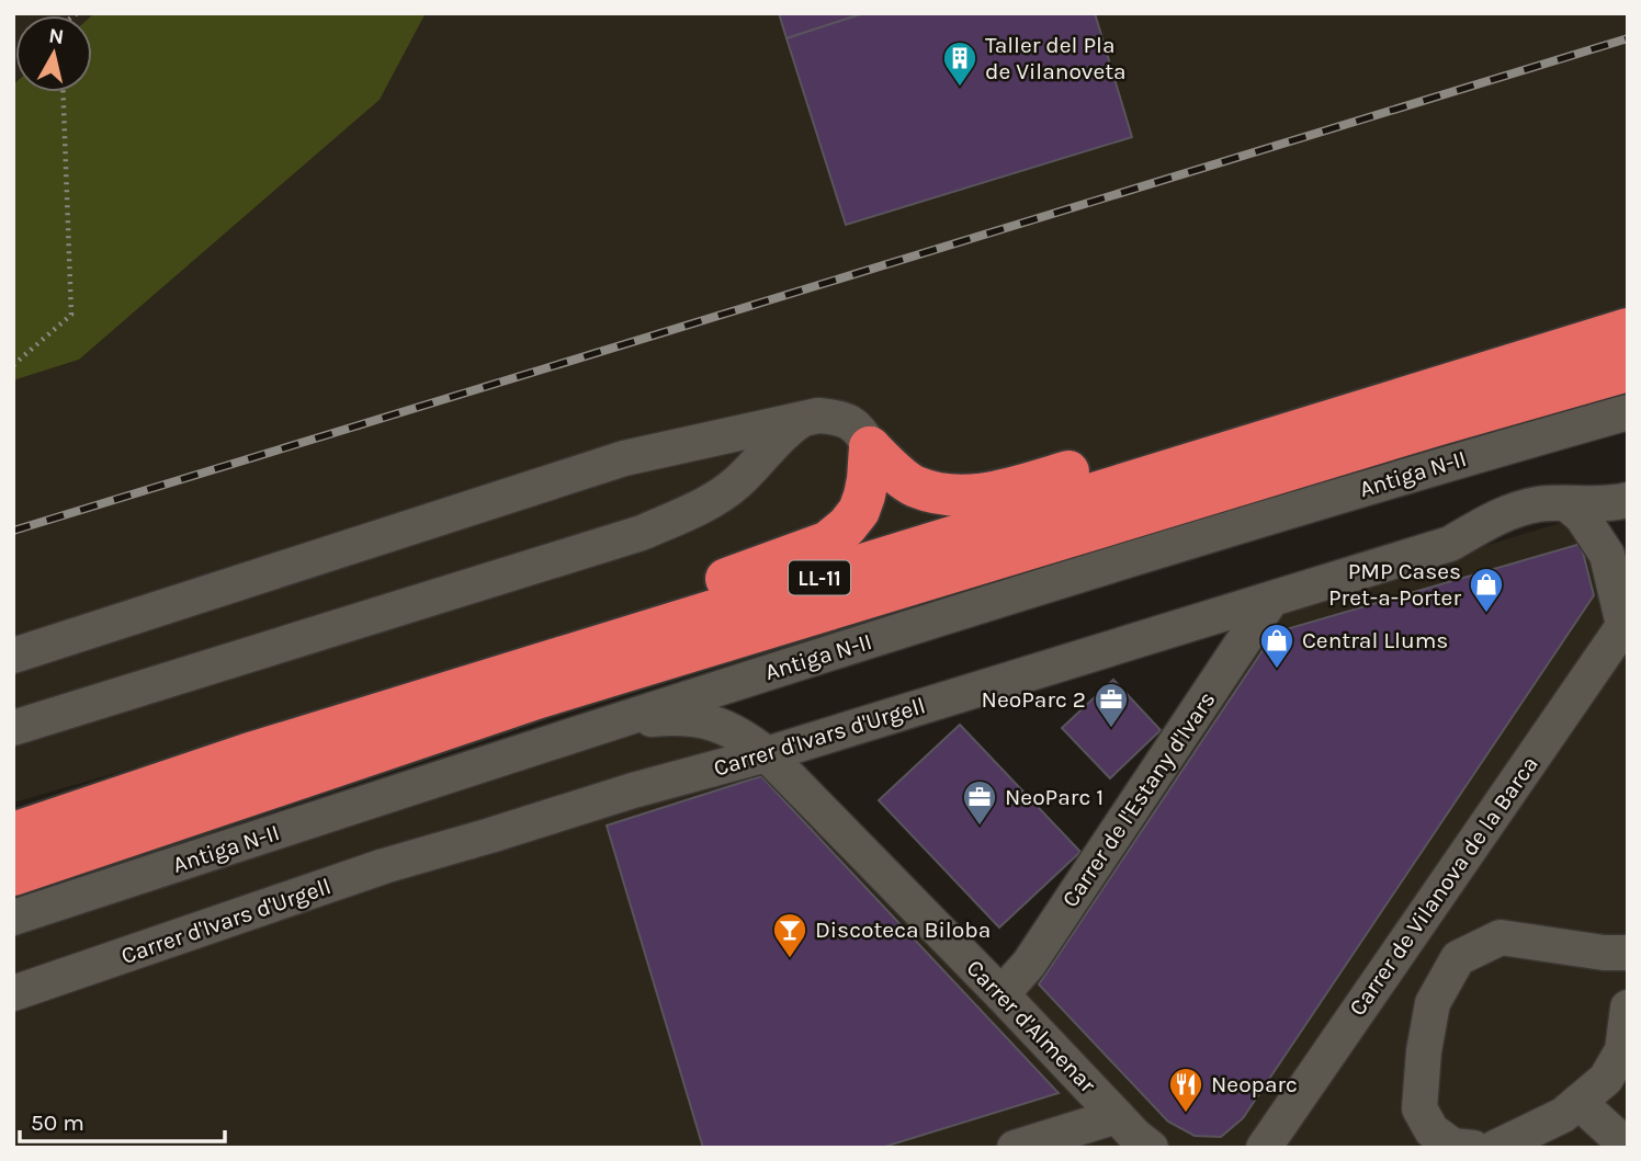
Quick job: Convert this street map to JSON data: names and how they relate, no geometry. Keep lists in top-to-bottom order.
{
  "streets": {
    "highway": ["LL-11"],
    "street": [
      "Antiga N-II",
      "Carrer d'Ivars d'Urgell",
      "Carrer de l'Estany d'Ivars",
      "Carrer de Vilanova de la Barca",
      "Carrer d'Almenar"
    ]
  },
  "crossings": [
    ["Antiga N-II", "Carrer d'Almenar"],
    ["Carrer d'Ivars d'Urgell", "Carrer de l'Estany d'Ivars"],
    ["Carrer d'Ivars d'Urgell", "Carrer de Vilanova de la Barca"],
    ["Carrer d'Ivars d'Urgell", "Carrer d'Almenar"],
    ["Carrer de l'Estany d'Ivars", "Carrer d'Almenar"]
  ],
  "places": {
    "building": ["Taller del Pla de Vilanoveta"],
    "shop": ["PMP Cases Pret-a-Porter", "Central Llums"],
    "office": ["NeoParc 2", "NeoParc 1"],
    "bar": ["Discoteca Biloba"],
    "restaurant": ["Neoparc"]
  },
  "scale_bar": "50 m",
  "north": "top"
}
